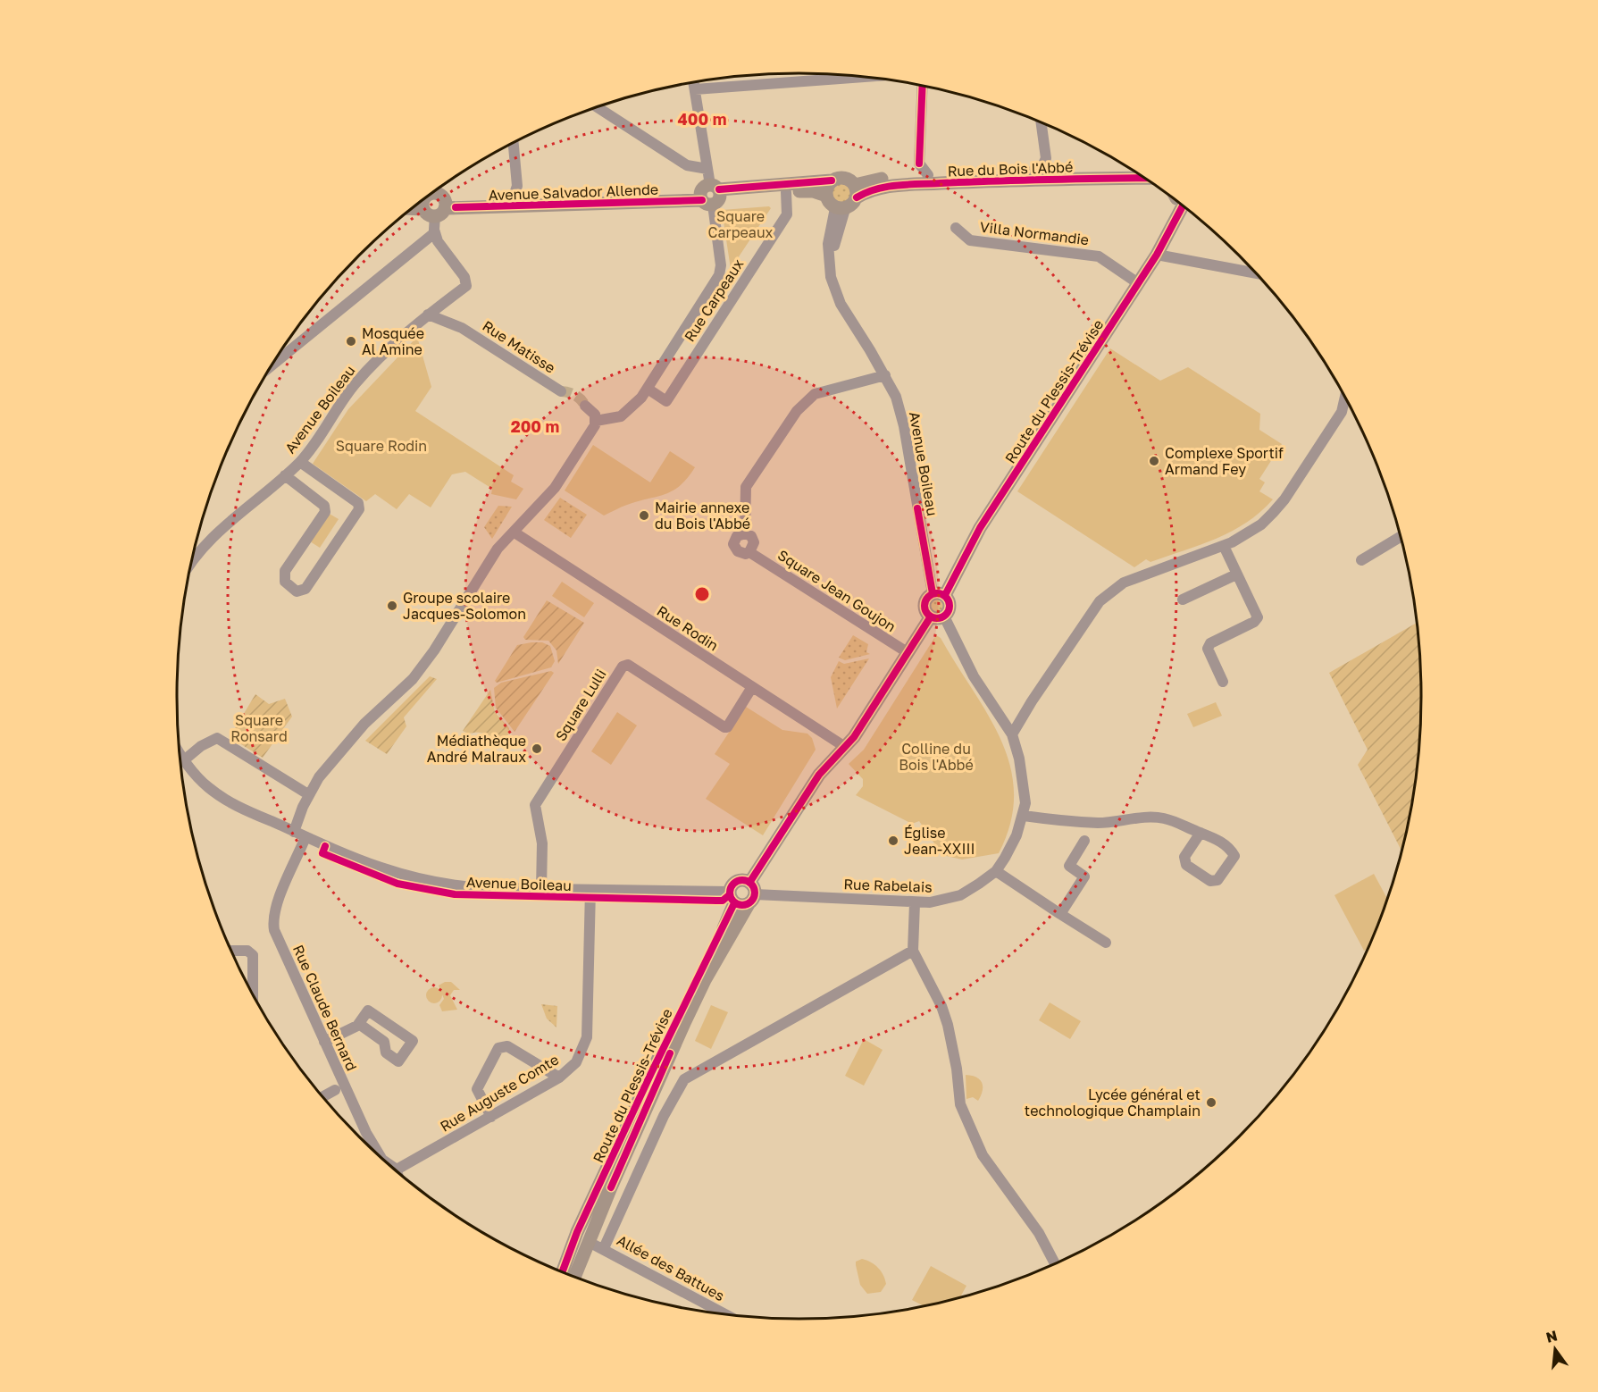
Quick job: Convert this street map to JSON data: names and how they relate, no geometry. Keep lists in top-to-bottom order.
{
  "streets": {
    "main road": ["Rue du Bois l'Abbé", "Avenue Salvador Allende", "Route du Plessis-Trévise"],
    "street": [
      "Villa Normandie",
      "Rue Carpeaux",
      "Rue Matisse",
      "Avenue Boileau",
      "Square Jean Goujon",
      "Rue Rodin",
      "Square Lulli",
      "Rue Rabelais",
      "Rue Claude Bernard",
      "Rue Auguste Comte",
      "Allée des Battues"
    ]
  },
  "crossings": [
    ["Rue du Bois l'Abbé", "Avenue Salvador Allende"],
    ["Rue du Bois l'Abbé", "Avenue Boileau"],
    ["Avenue Salvador Allende", "Rue Carpeaux"],
    ["Avenue Salvador Allende", "Avenue Boileau"],
    ["Villa Normandie", "Route du Plessis-Trévise"],
    ["Rue Matisse", "Avenue Boileau"],
    ["Route du Plessis-Trévise", "Avenue Boileau"],
    ["Route du Plessis-Trévise", "Square Jean Goujon"],
    ["Route du Plessis-Trévise", "Rue Rodin"],
    ["Route du Plessis-Trévise", "Rue Rabelais"],
    ["Route du Plessis-Trévise", "Allée des Battues"],
    ["Avenue Boileau", "Square Jean Goujon"],
    ["Avenue Boileau", "Square Lulli"],
    ["Avenue Boileau", "Rue Rabelais"],
    ["Avenue Boileau", "Rue Claude Bernard"],
    ["Avenue Boileau", "Rue Auguste Comte"],
    ["Rue Rodin", "Square Lulli"]
  ],
  "parks": [
    "Square Carpeaux",
    "Square Rodin",
    "Square Ronsard",
    "Colline du Bois l'Abbé"
  ],
  "places": [
    "Mosquée Al Amine",
    "Complexe Sportif Armand Fey",
    "Mairie annexe du Bois l'Abbé",
    "Groupe scolaire Jacques-Solomon",
    "Médiathèque André Malraux",
    "Église Jean-XXIII",
    "Lycée général et technologique Champlain"
  ],
  "north": "top",
  "rings": ["400 m", "200 m"]
}
